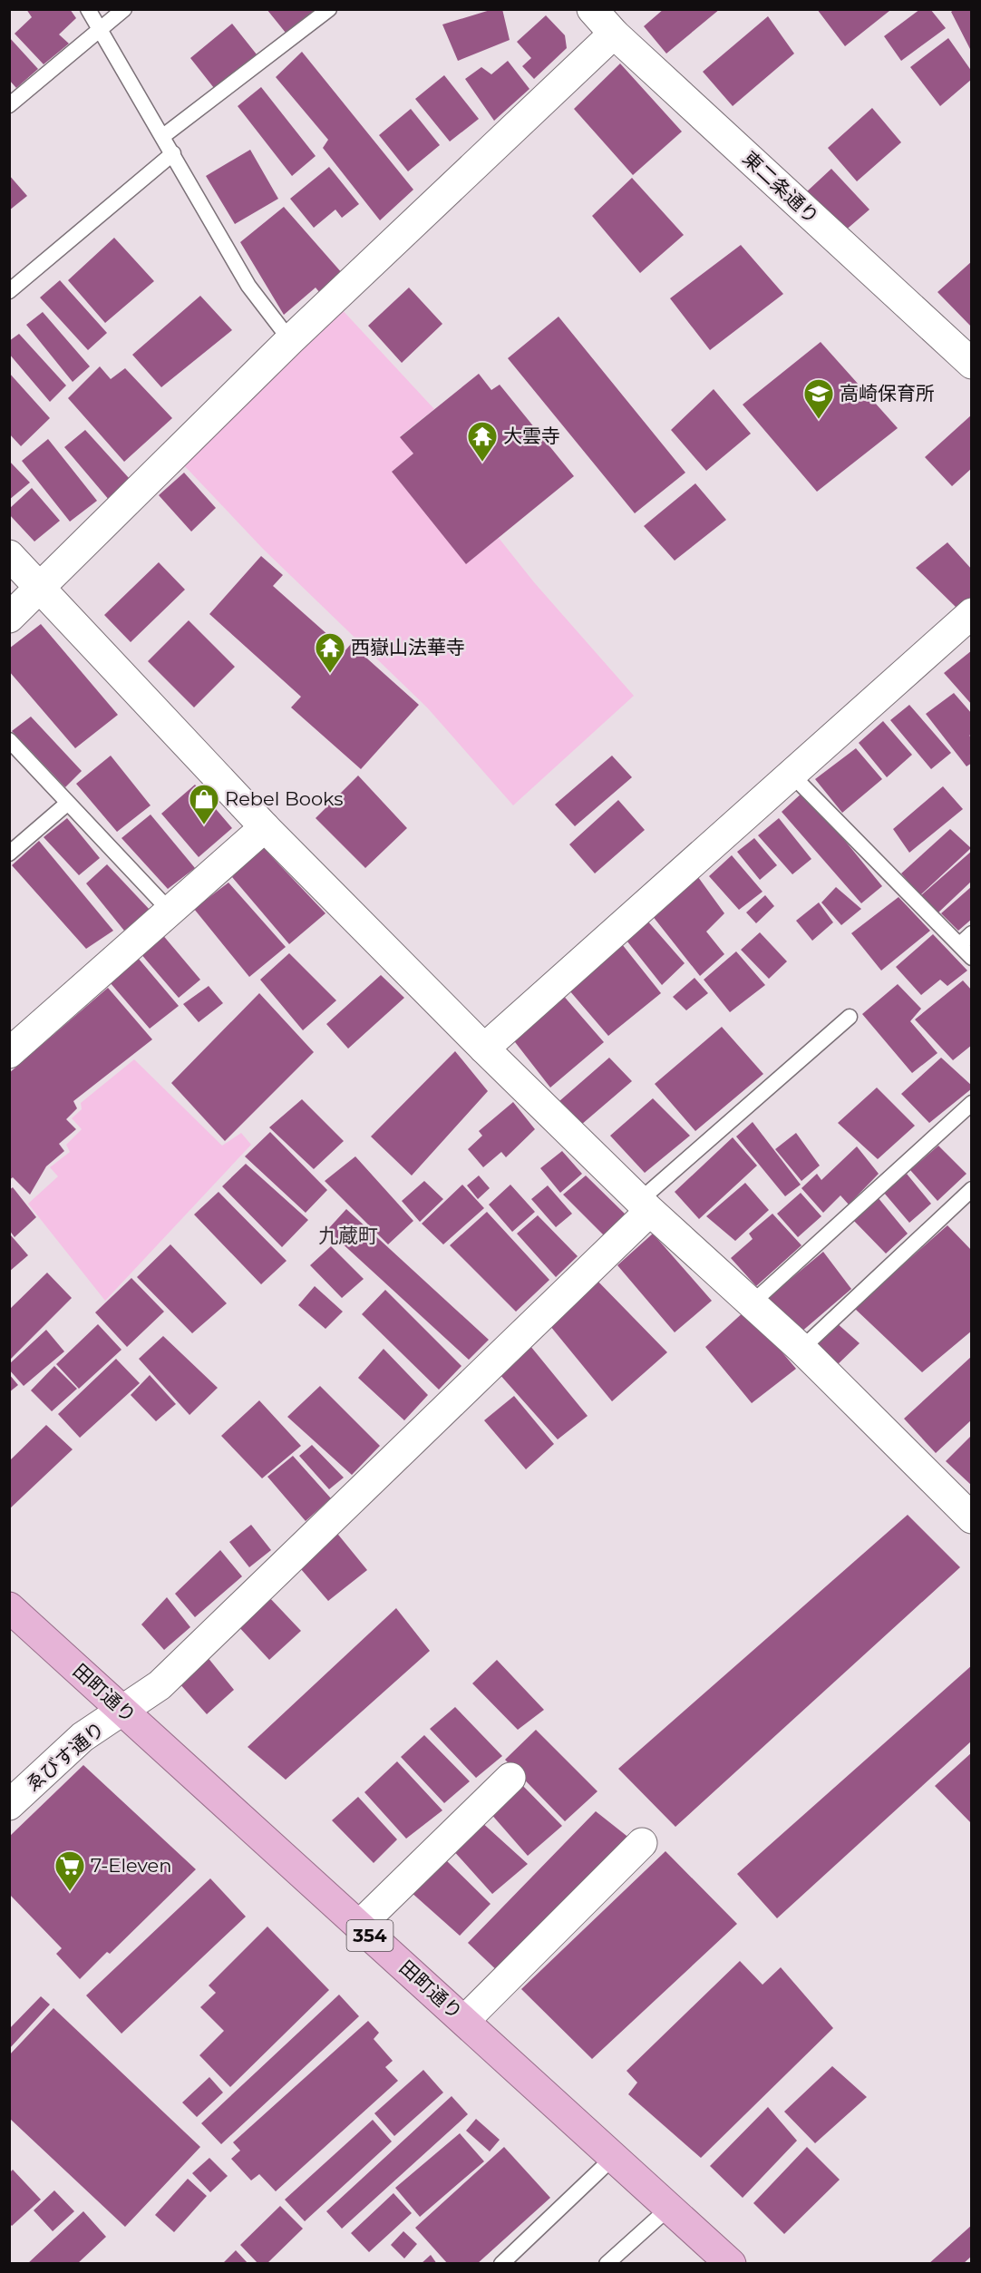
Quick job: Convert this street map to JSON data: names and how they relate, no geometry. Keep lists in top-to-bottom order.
{
  "streets": {
    "highway": ["田町通り", "354"],
    "street": ["東二条通り", "ゑびす通り"]
  },
  "crossings": [
    ["田町通り", "ゑびす通り"]
  ],
  "districts": ["九蔵町"],
  "places": {
    "school or university": ["高崎保育所"],
    "temple": ["大雲寺", "西嶽山法華寺"],
    "shop": ["Rebel Books"],
    "supermarket": ["7-Eleven"]
  }
}
